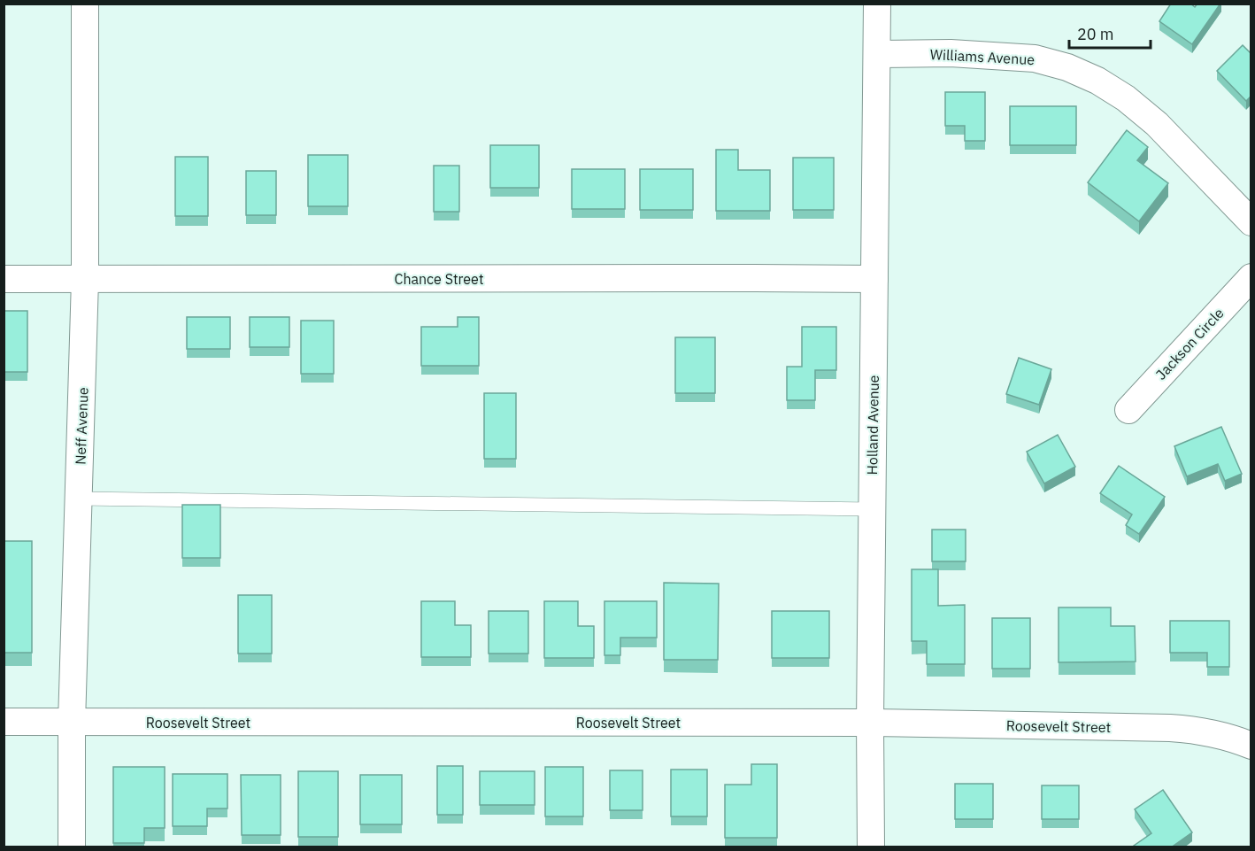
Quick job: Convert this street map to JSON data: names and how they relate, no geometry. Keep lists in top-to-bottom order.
{
  "streets": {
    "street": [
      "Williams Avenue",
      "Chance Street",
      "Jackson Circle",
      "Holland Avenue",
      "Neff Avenue",
      "Roosevelt Street"
    ]
  },
  "crossings": [
    ["Williams Avenue", "Holland Avenue"],
    ["Chance Street", "Holland Avenue"],
    ["Chance Street", "Neff Avenue"],
    ["Holland Avenue", "Roosevelt Street"],
    ["Neff Avenue", "Roosevelt Street"]
  ],
  "scale_bar": "20 m"
}
